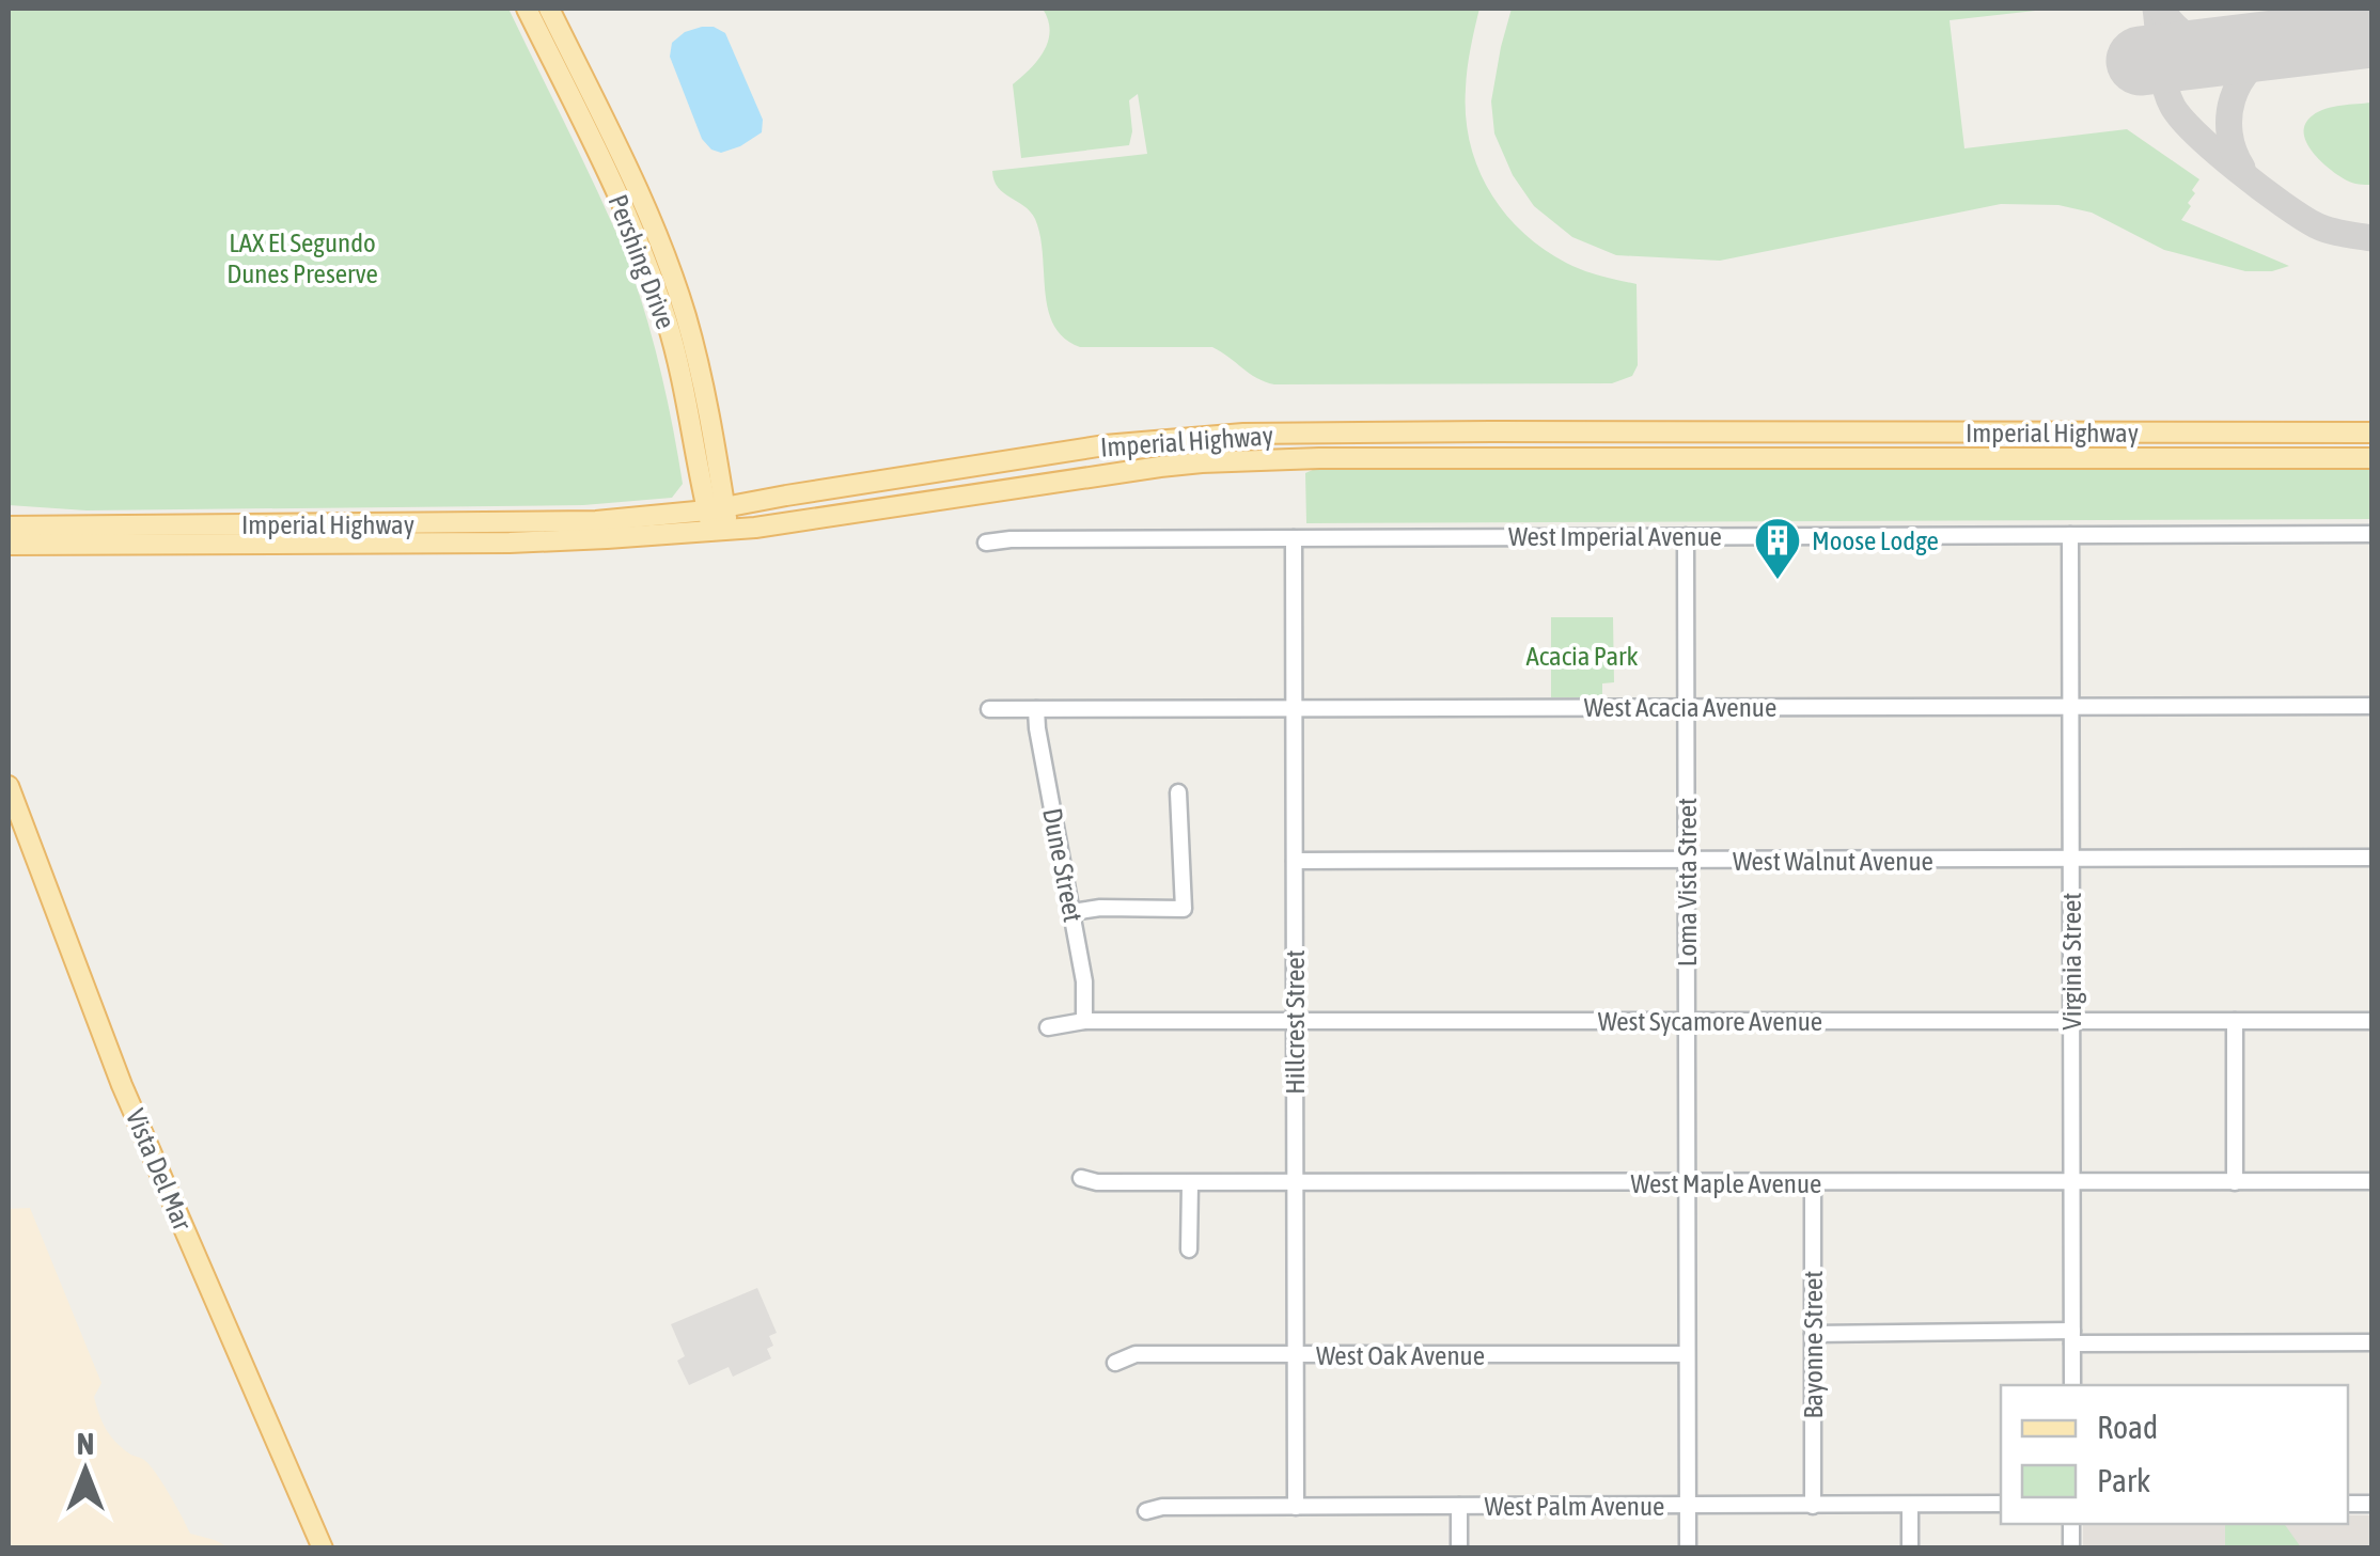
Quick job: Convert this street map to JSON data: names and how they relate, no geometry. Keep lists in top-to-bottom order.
{
  "streets": {
    "main road": ["Pershing Drive", "Imperial Highway", "Vista Del Mar"],
    "street": [
      "West Imperial Avenue",
      "West Acacia Avenue",
      "West Walnut Avenue",
      "Dune Street",
      "Loma Vista Street",
      "Virginia Street",
      "West Sycamore Avenue",
      "Hillcrest Street",
      "West Maple Avenue",
      "Bayonne Street",
      "West Oak Avenue",
      "West Palm Avenue"
    ]
  },
  "crossings": [
    ["Pershing Drive", "Imperial Highway"],
    ["West Imperial Avenue", "Loma Vista Street"],
    ["West Imperial Avenue", "Virginia Street"],
    ["West Imperial Avenue", "Hillcrest Street"],
    ["West Acacia Avenue", "Dune Street"],
    ["West Acacia Avenue", "Loma Vista Street"],
    ["West Acacia Avenue", "Virginia Street"],
    ["West Acacia Avenue", "Hillcrest Street"],
    ["West Walnut Avenue", "Loma Vista Street"],
    ["West Walnut Avenue", "Virginia Street"],
    ["West Walnut Avenue", "Hillcrest Street"],
    ["Dune Street", "West Sycamore Avenue"],
    ["Loma Vista Street", "West Sycamore Avenue"],
    ["Loma Vista Street", "West Maple Avenue"],
    ["Loma Vista Street", "West Oak Avenue"],
    ["Loma Vista Street", "West Palm Avenue"],
    ["Virginia Street", "West Sycamore Avenue"],
    ["Virginia Street", "West Maple Avenue"],
    ["West Sycamore Avenue", "Hillcrest Street"],
    ["Hillcrest Street", "West Maple Avenue"],
    ["Hillcrest Street", "West Oak Avenue"],
    ["Hillcrest Street", "West Palm Avenue"],
    ["West Maple Avenue", "Bayonne Street"],
    ["Bayonne Street", "West Palm Avenue"]
  ],
  "parks": ["LAX El Segundo Dunes Preserve", "Acacia Park"],
  "places": {
    "building": ["Moose Lodge"]
  },
  "legend": ["Road", "Park"],
  "north": "top"
}
